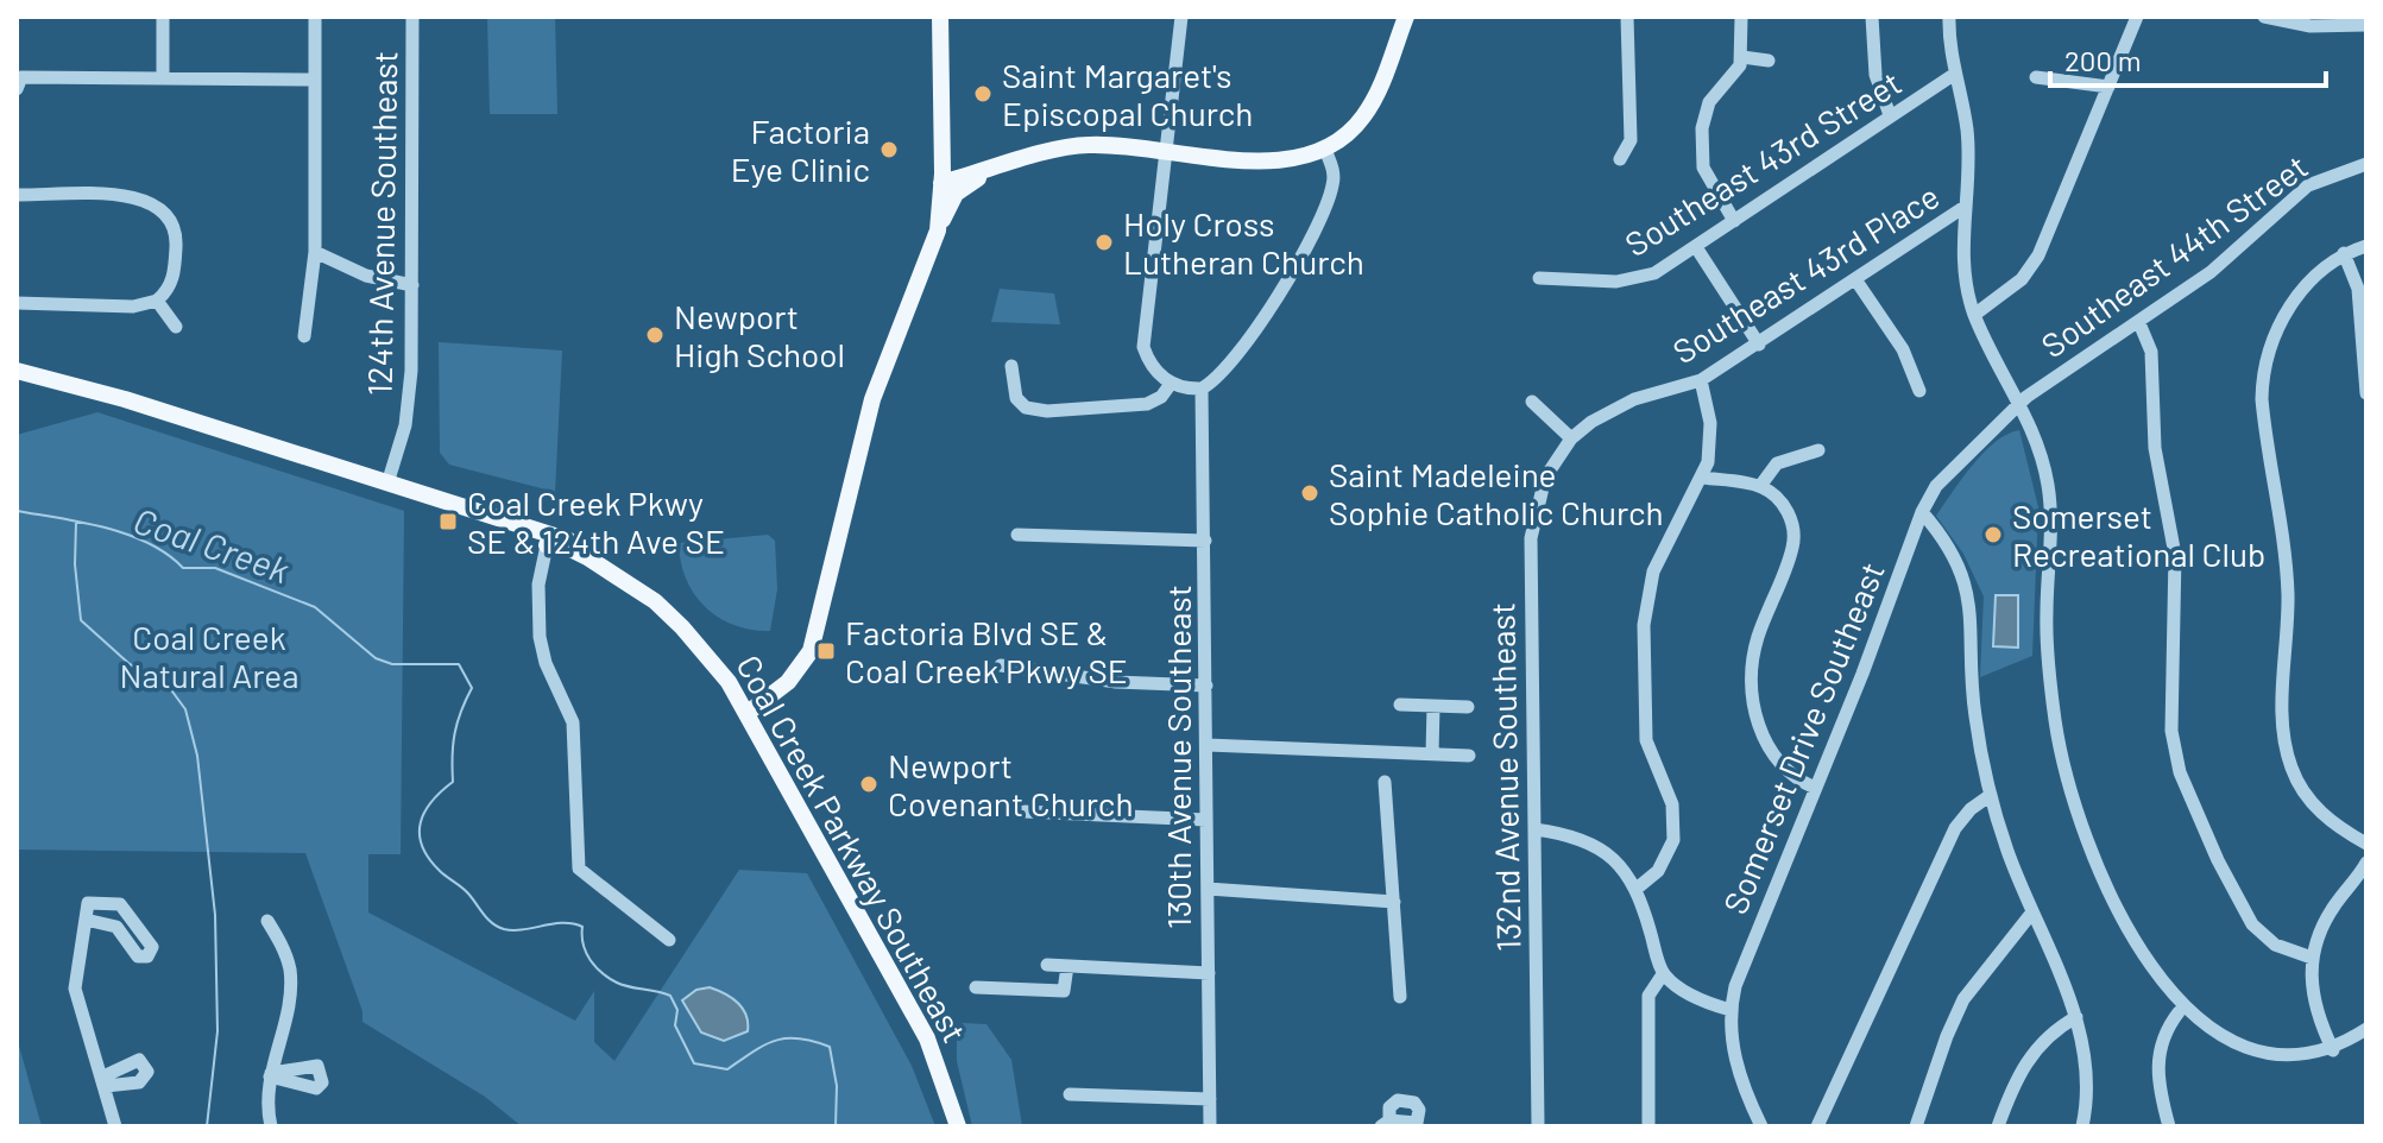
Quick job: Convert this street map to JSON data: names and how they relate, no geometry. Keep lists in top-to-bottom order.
{
  "streets": {
    "main road": ["Coal Creek Parkway Southeast"],
    "street": [
      "Southeast 43rd Street",
      "124th Avenue Southeast",
      "Southeast 44th Street",
      "Southeast 43rd Place",
      "Somerset Drive Southeast",
      "130th Avenue Southeast",
      "132nd Avenue Southeast"
    ]
  },
  "crossings": [
    ["124th Avenue Southeast", "Coal Creek Parkway Southeast"],
    ["Southeast 44th Street", "Somerset Drive Southeast"],
    ["Southeast 43rd Place", "132nd Avenue Southeast"]
  ],
  "water": ["Coal Creek"],
  "parks": ["Coal Creek Natural Area"],
  "places": {
    "other": [
      "Saint Margaret's Episcopal Church",
      "Factoria Eye Clinic",
      "Holy Cross Lutheran Church",
      "Newport High School",
      "Saint Madeleine Sophie Catholic Church",
      "Somerset Recreational Club",
      "Newport Covenant Church"
    ],
    "transit": ["Coal Creek Pkwy SE & 124th Ave SE", "Factoria Blvd SE & Coal Creek Pkwy SE"]
  },
  "scale_bar": "200 m"
}
